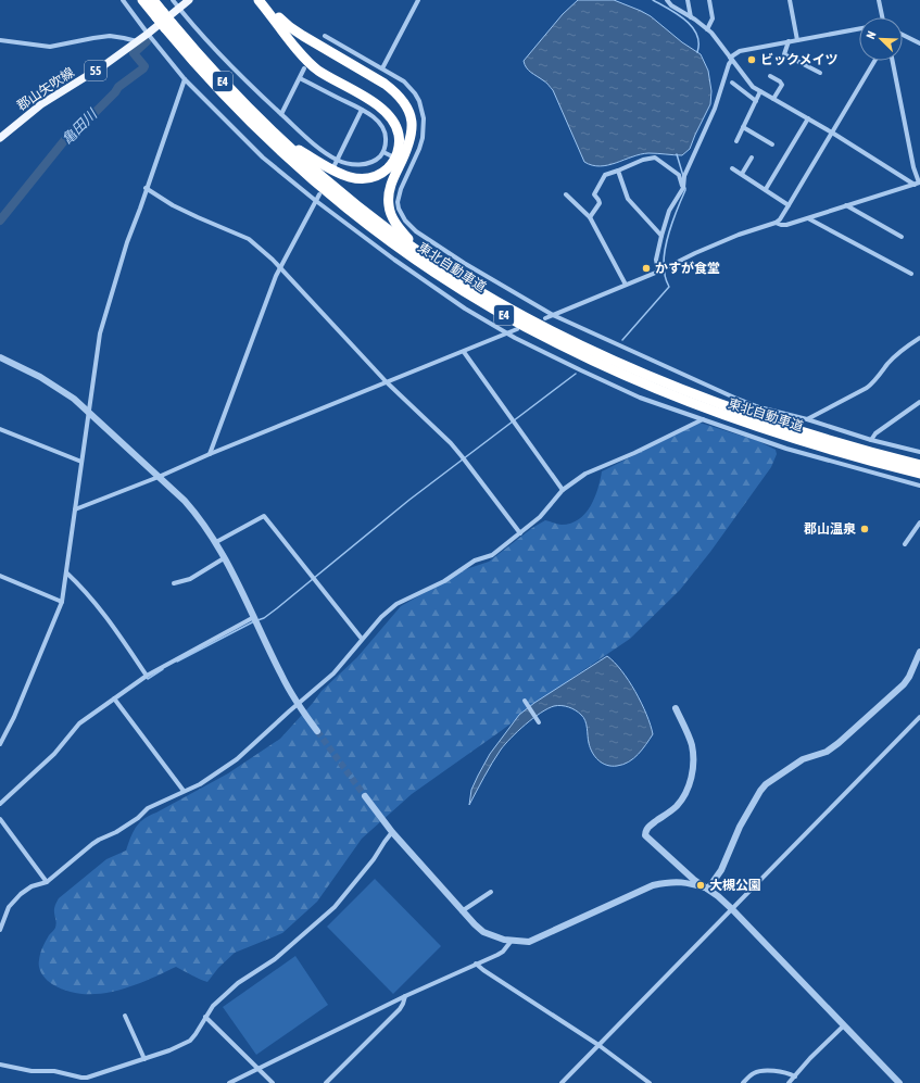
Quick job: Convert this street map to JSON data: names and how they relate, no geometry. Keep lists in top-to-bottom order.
{
  "streets": {
    "highway": ["E4", "東北自動車道"],
    "main road": ["55", "郡山矢吹線"]
  },
  "water": ["亀田川"],
  "places": [
    "ビックメイツ",
    "かすが食堂",
    "郡山温泉",
    "大槻公園"
  ],
  "north": "top left"
}
